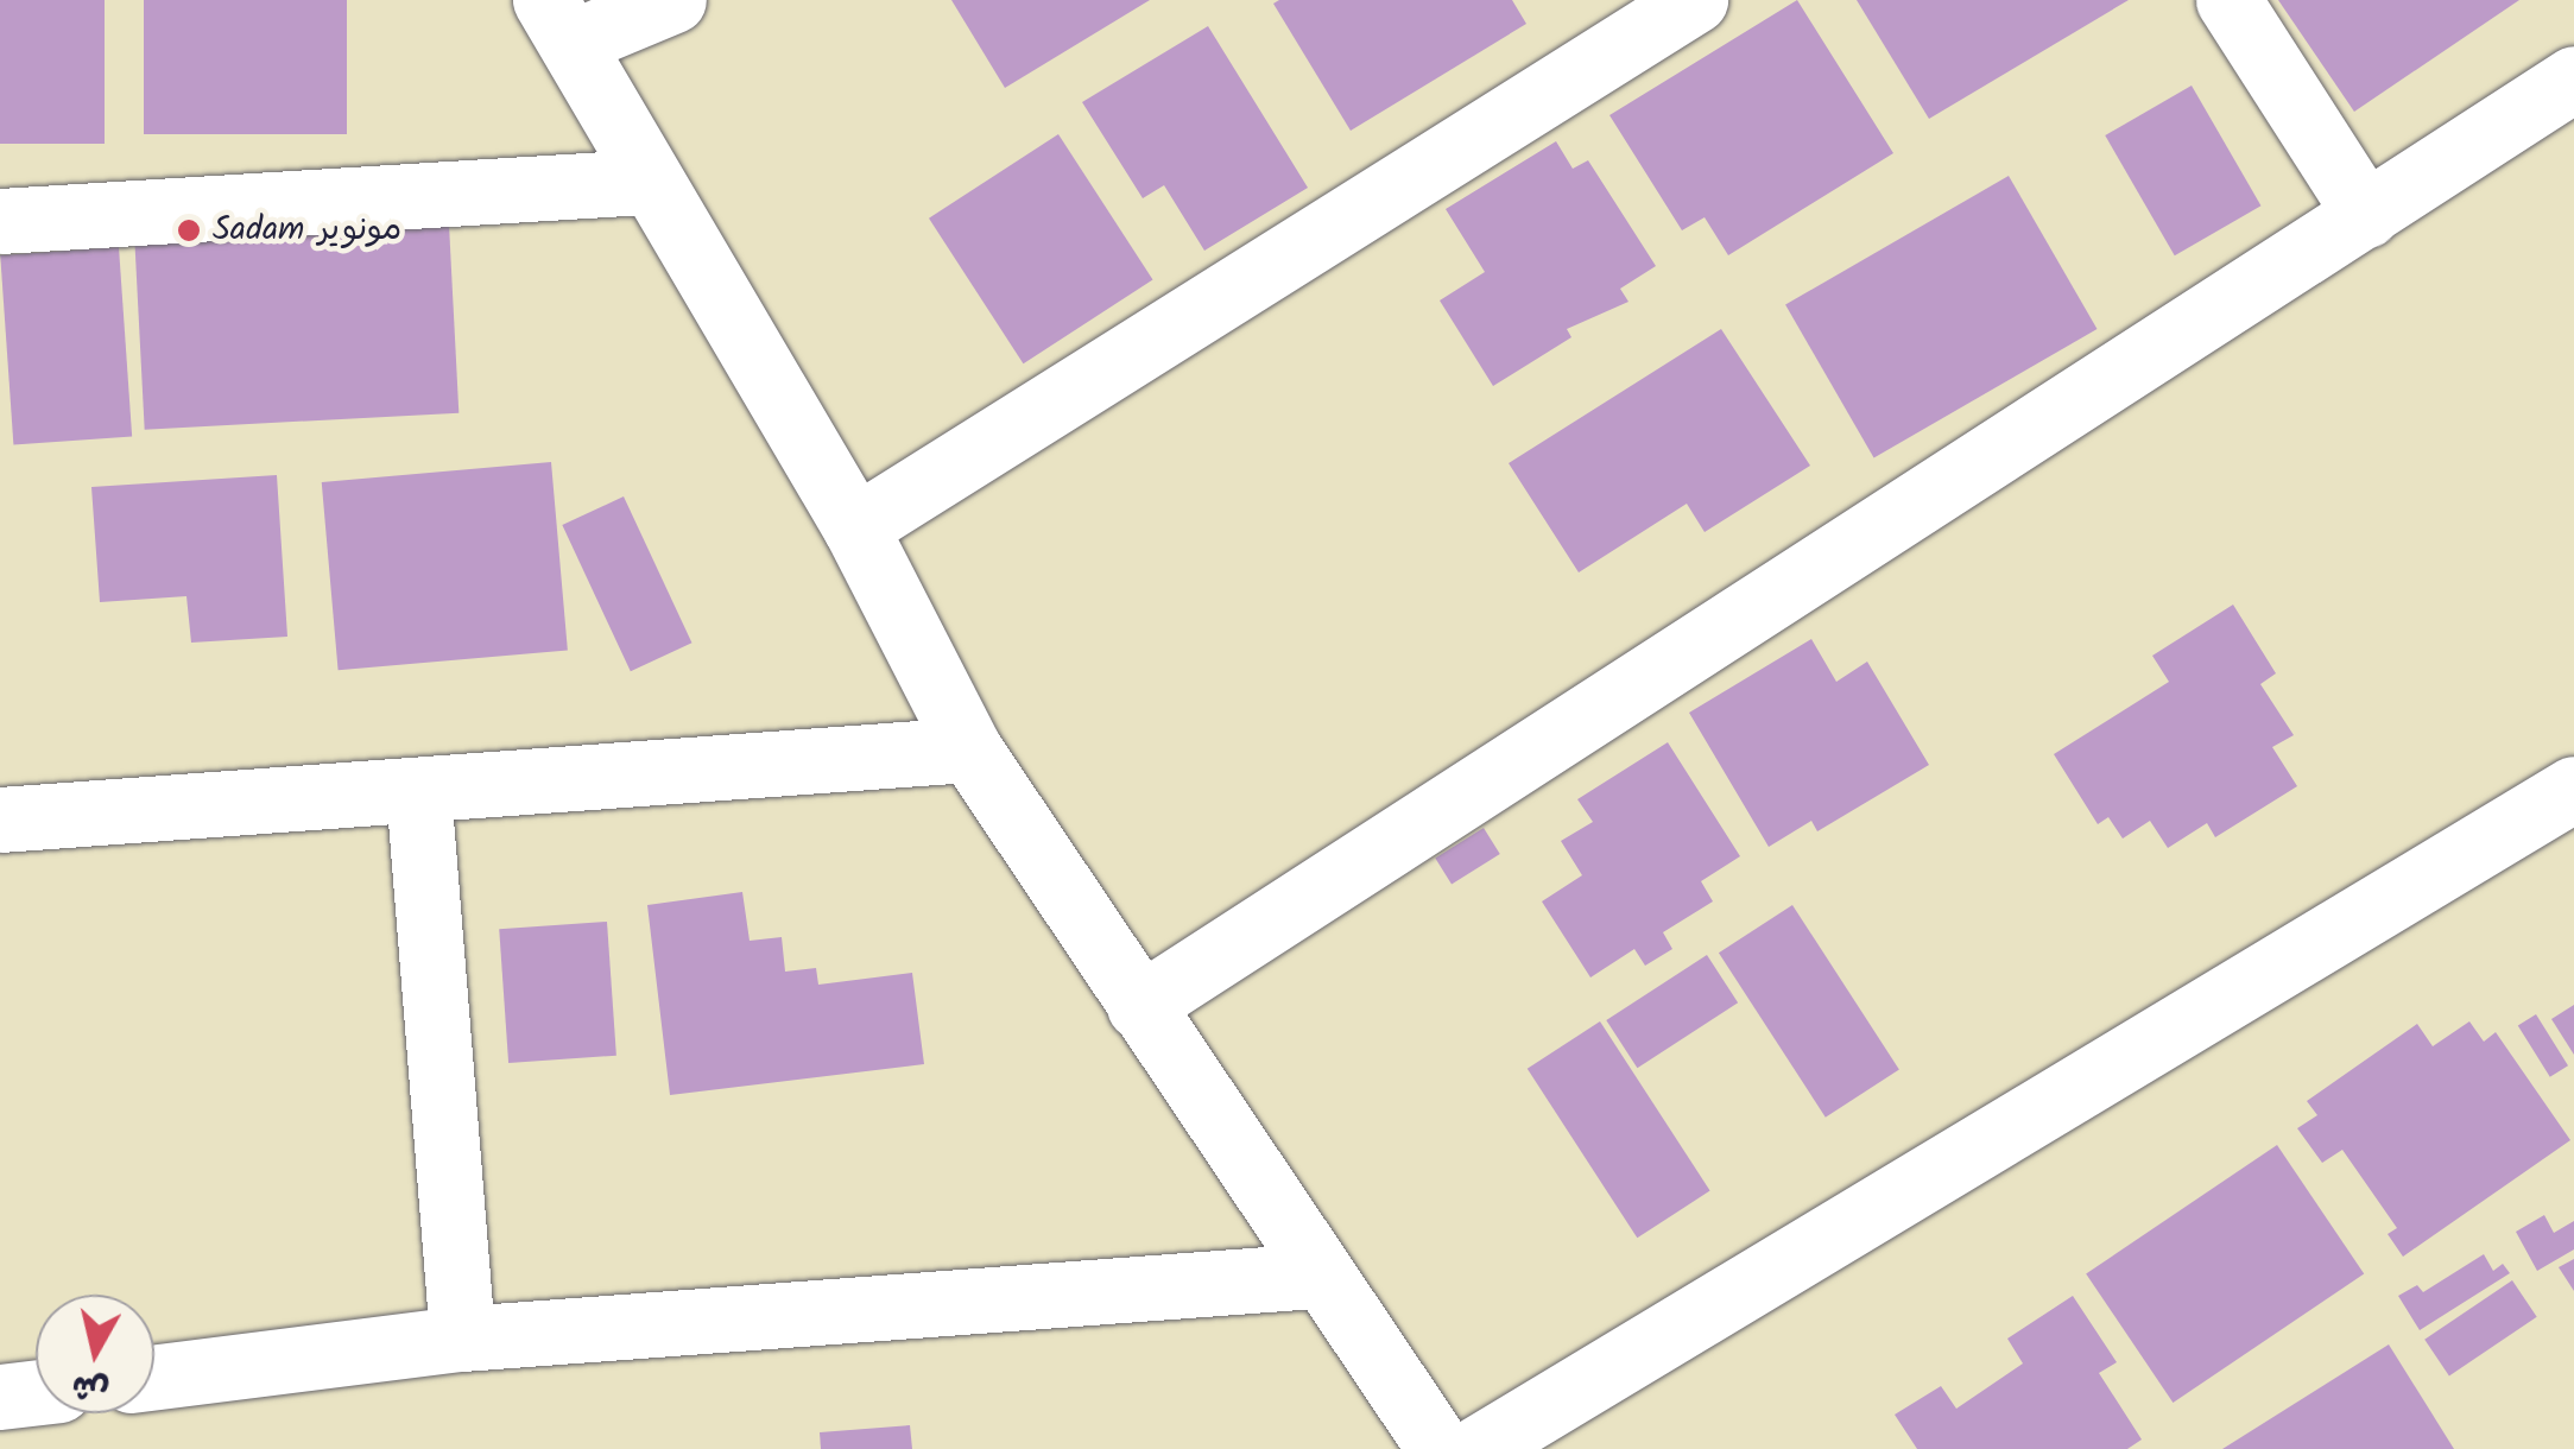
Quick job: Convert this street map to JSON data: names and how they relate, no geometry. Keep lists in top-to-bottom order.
{
  "places": ["Sadam مونوير"],
  "north": "bottom"
}
